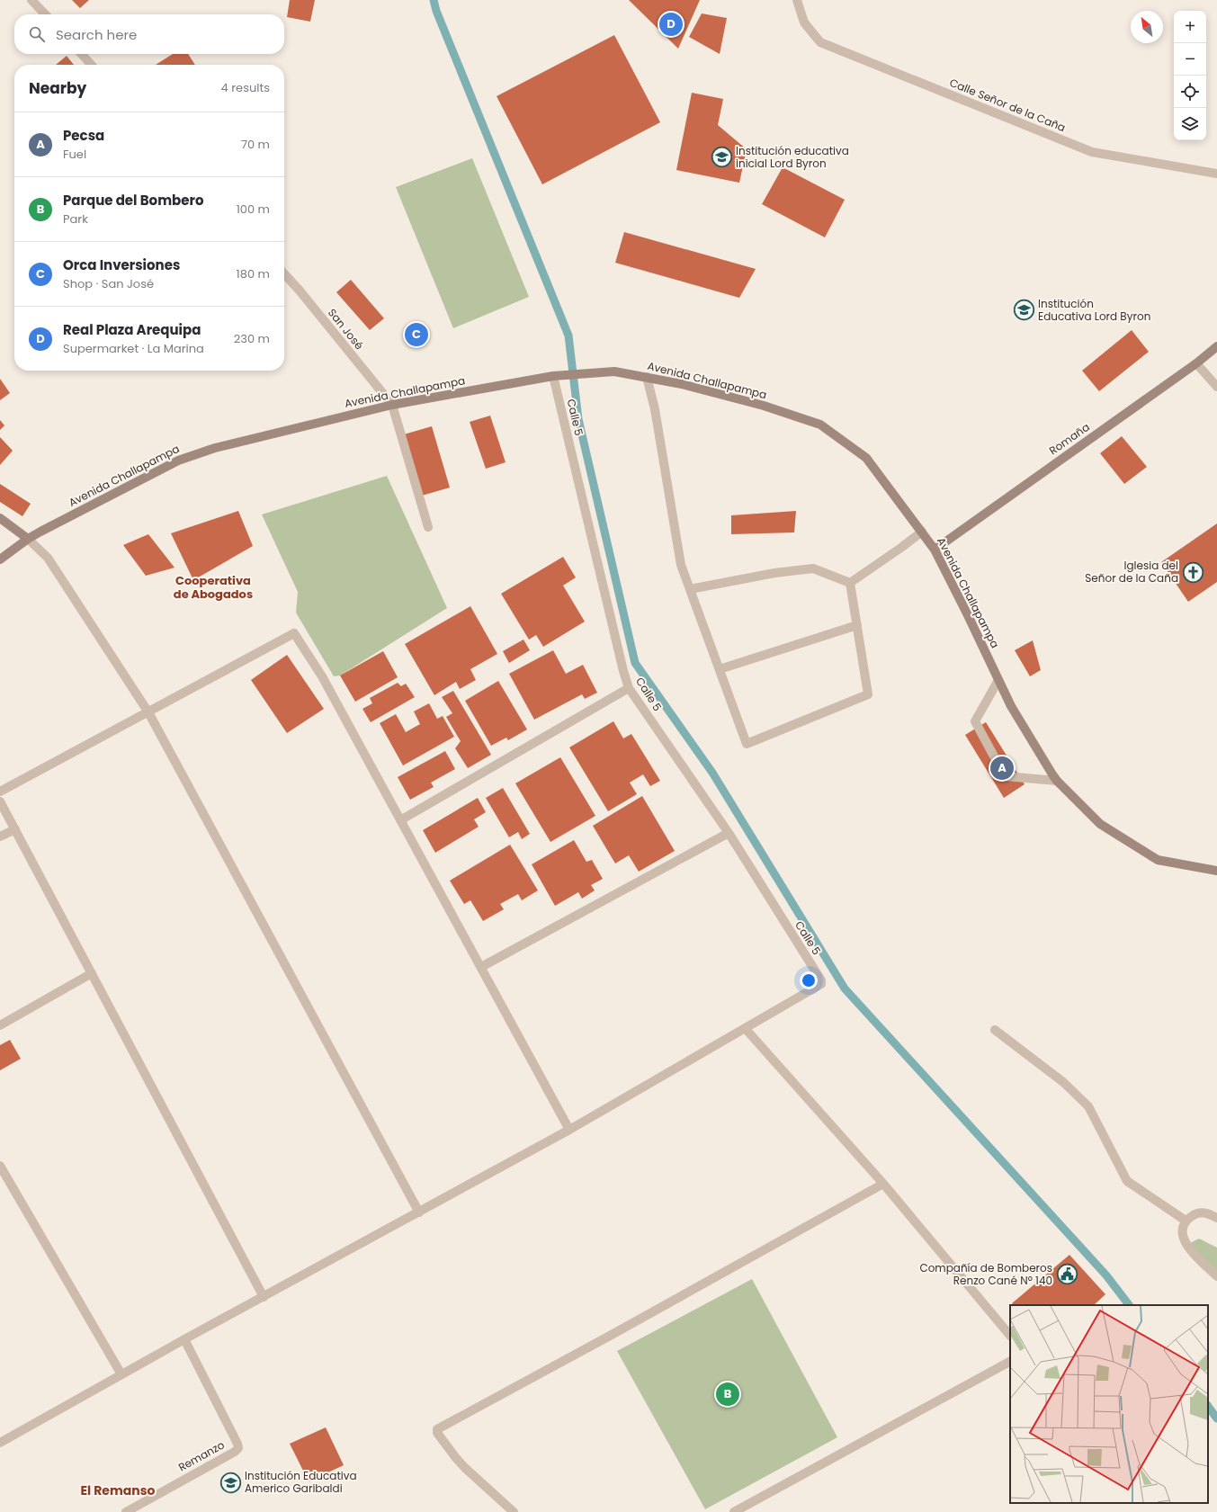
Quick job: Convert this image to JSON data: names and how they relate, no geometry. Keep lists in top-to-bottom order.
{
  "streets": {
    "street": [
      "Calle Señor de la Caña",
      "San José",
      "Avenida Challapampa",
      "Calle 5",
      "Romaña",
      "Remanzo"
    ]
  },
  "crossings": [
    ["San José", "Avenida Challapampa"],
    ["Avenida Challapampa", "Calle 5"],
    ["Avenida Challapampa", "Romaña"]
  ],
  "districts": ["Cooperativa de Abogados", "El Remanso"],
  "places": {
    "school or university": ["Institución educativa inicial Lord Byron", "Institución Educativa Lord Byron", "Institución Educativa Americo Garibaldi"],
    "church": ["Iglesia del Señor de la Caña"],
    "public building": ["Compañía de Bomberos Renzo Cané Nº 140"]
  },
  "north": "top left",
  "page": {
    "map_buttons": ["+", "−"],
    "pins": [
      "D",
      "C",
      "A",
      "B"
    ],
    "search": "Search here",
    "heading": ["Nearby", "4 results"],
    "list": [
      {
        "mark": "A",
        "name": "Pecsa",
        "note": "Fuel",
        "value": "70 m"
      },
      {
        "mark": "B",
        "name": "Parque del Bombero",
        "note": "Park",
        "value": "100 m"
      },
      {
        "mark": "C",
        "name": "Orca Inversiones",
        "note": "Shop · San José",
        "value": "180 m"
      },
      {
        "mark": "D",
        "name": "Real Plaza Arequipa",
        "note": "Supermarket · La Marina",
        "value": "230 m"
      }
    ]
  }
}
